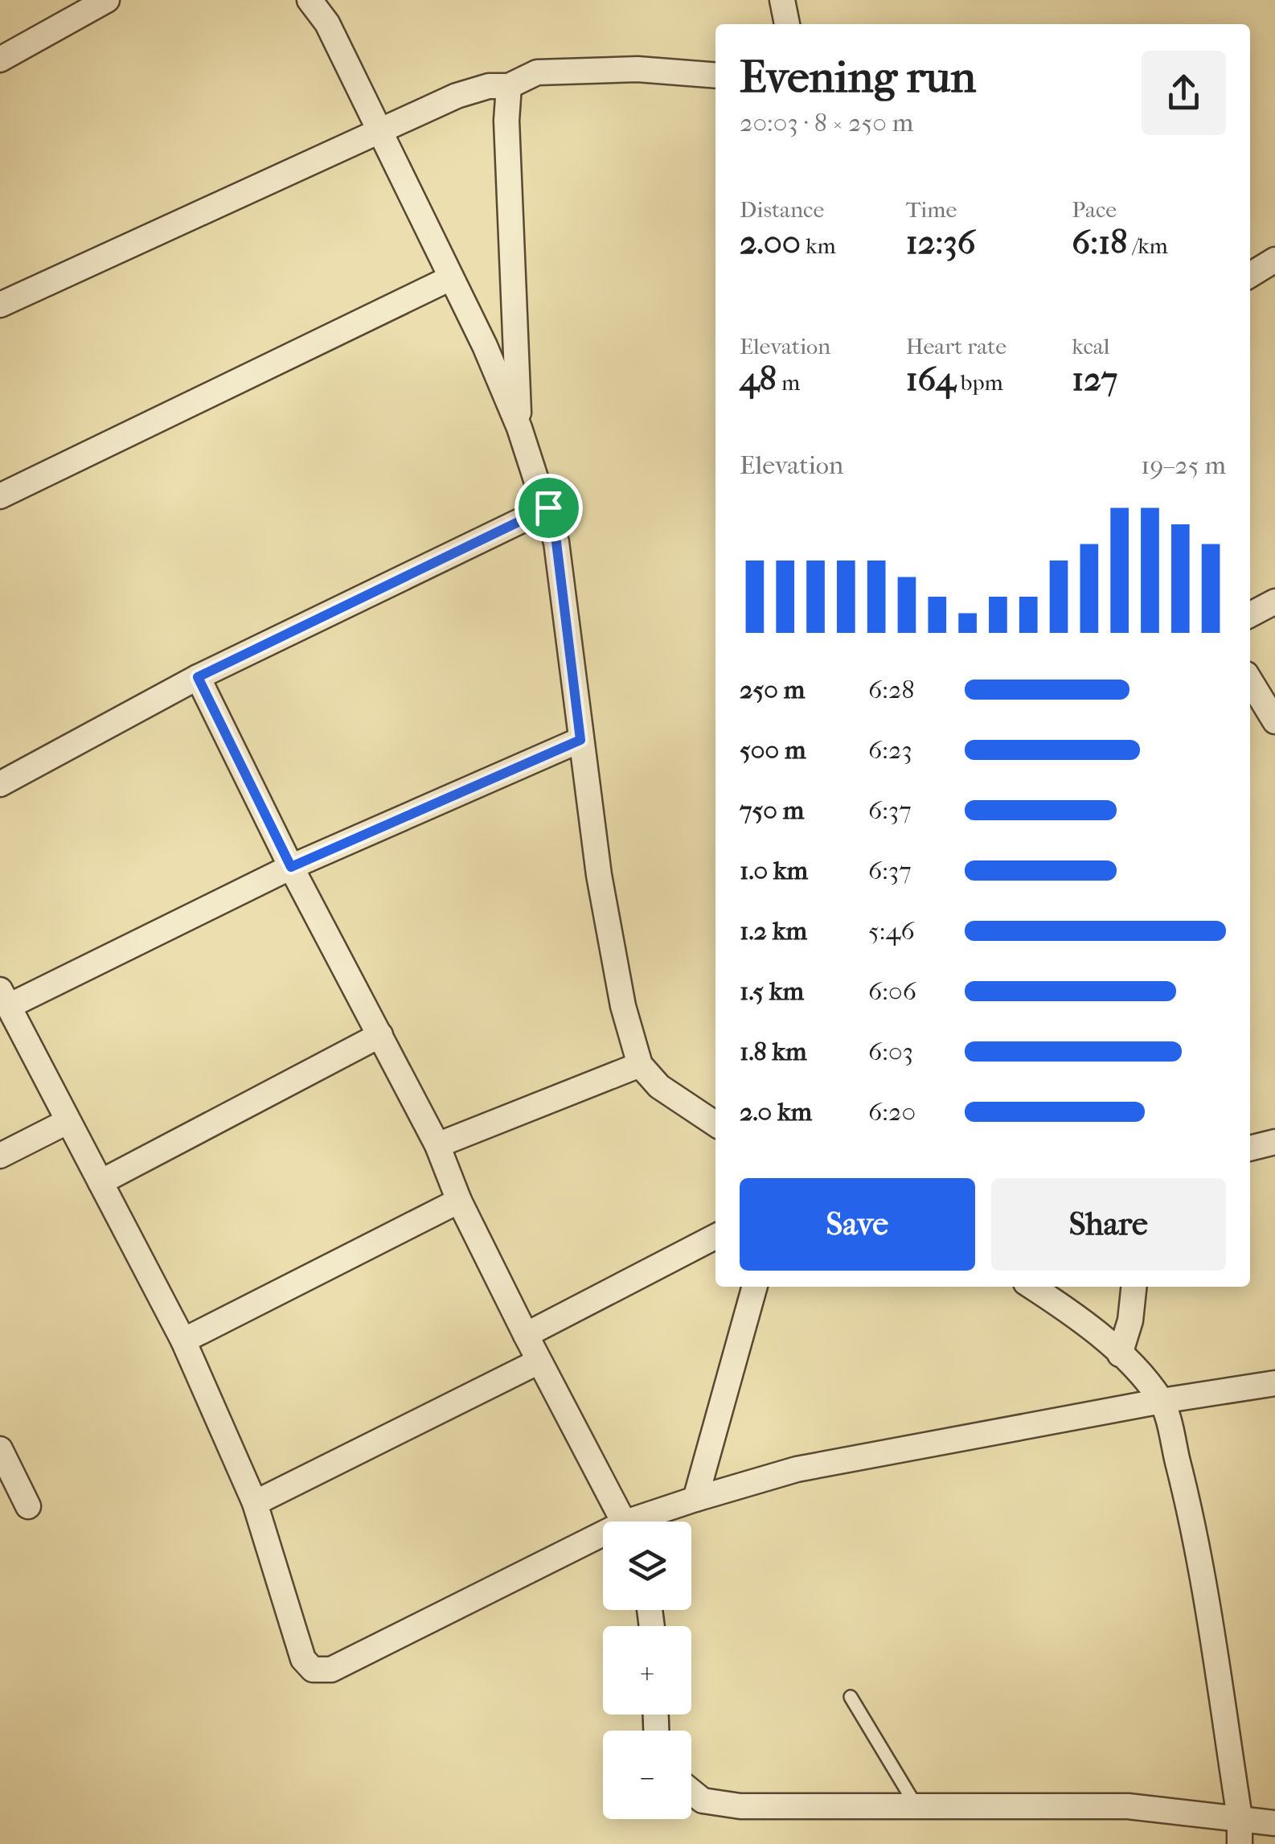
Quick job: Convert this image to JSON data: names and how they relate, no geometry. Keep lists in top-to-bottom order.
{
  "page": {
    "heading": ["Evening run", "20:03 · 8 × 250 m"],
    "stats": [
      ["Distance", "2.00 km"],
      ["Time", "12:36"],
      ["Pace", "6:18 /km"],
      ["Elevation", "48 m"],
      ["Heart rate", "164 bpm"],
      ["kcal", "127"]
    ],
    "chart": ["Elevation", "19–25 m"],
    "list": [
      {
        "name": "250 m",
        "note": "6:28"
      },
      {
        "name": "500 m",
        "note": "6:23"
      },
      {
        "name": "750 m",
        "note": "6:37"
      },
      {
        "name": "1.0 km",
        "note": "6:37"
      },
      {
        "name": "1.2 km",
        "note": "5:46"
      },
      {
        "name": "1.5 km",
        "note": "6:06"
      },
      {
        "name": "1.8 km",
        "note": "6:03"
      },
      {
        "name": "2.0 km",
        "note": "6:20"
      }
    ],
    "buttons": ["Save", "Share"],
    "map_buttons": ["+", "−"]
  }
}
